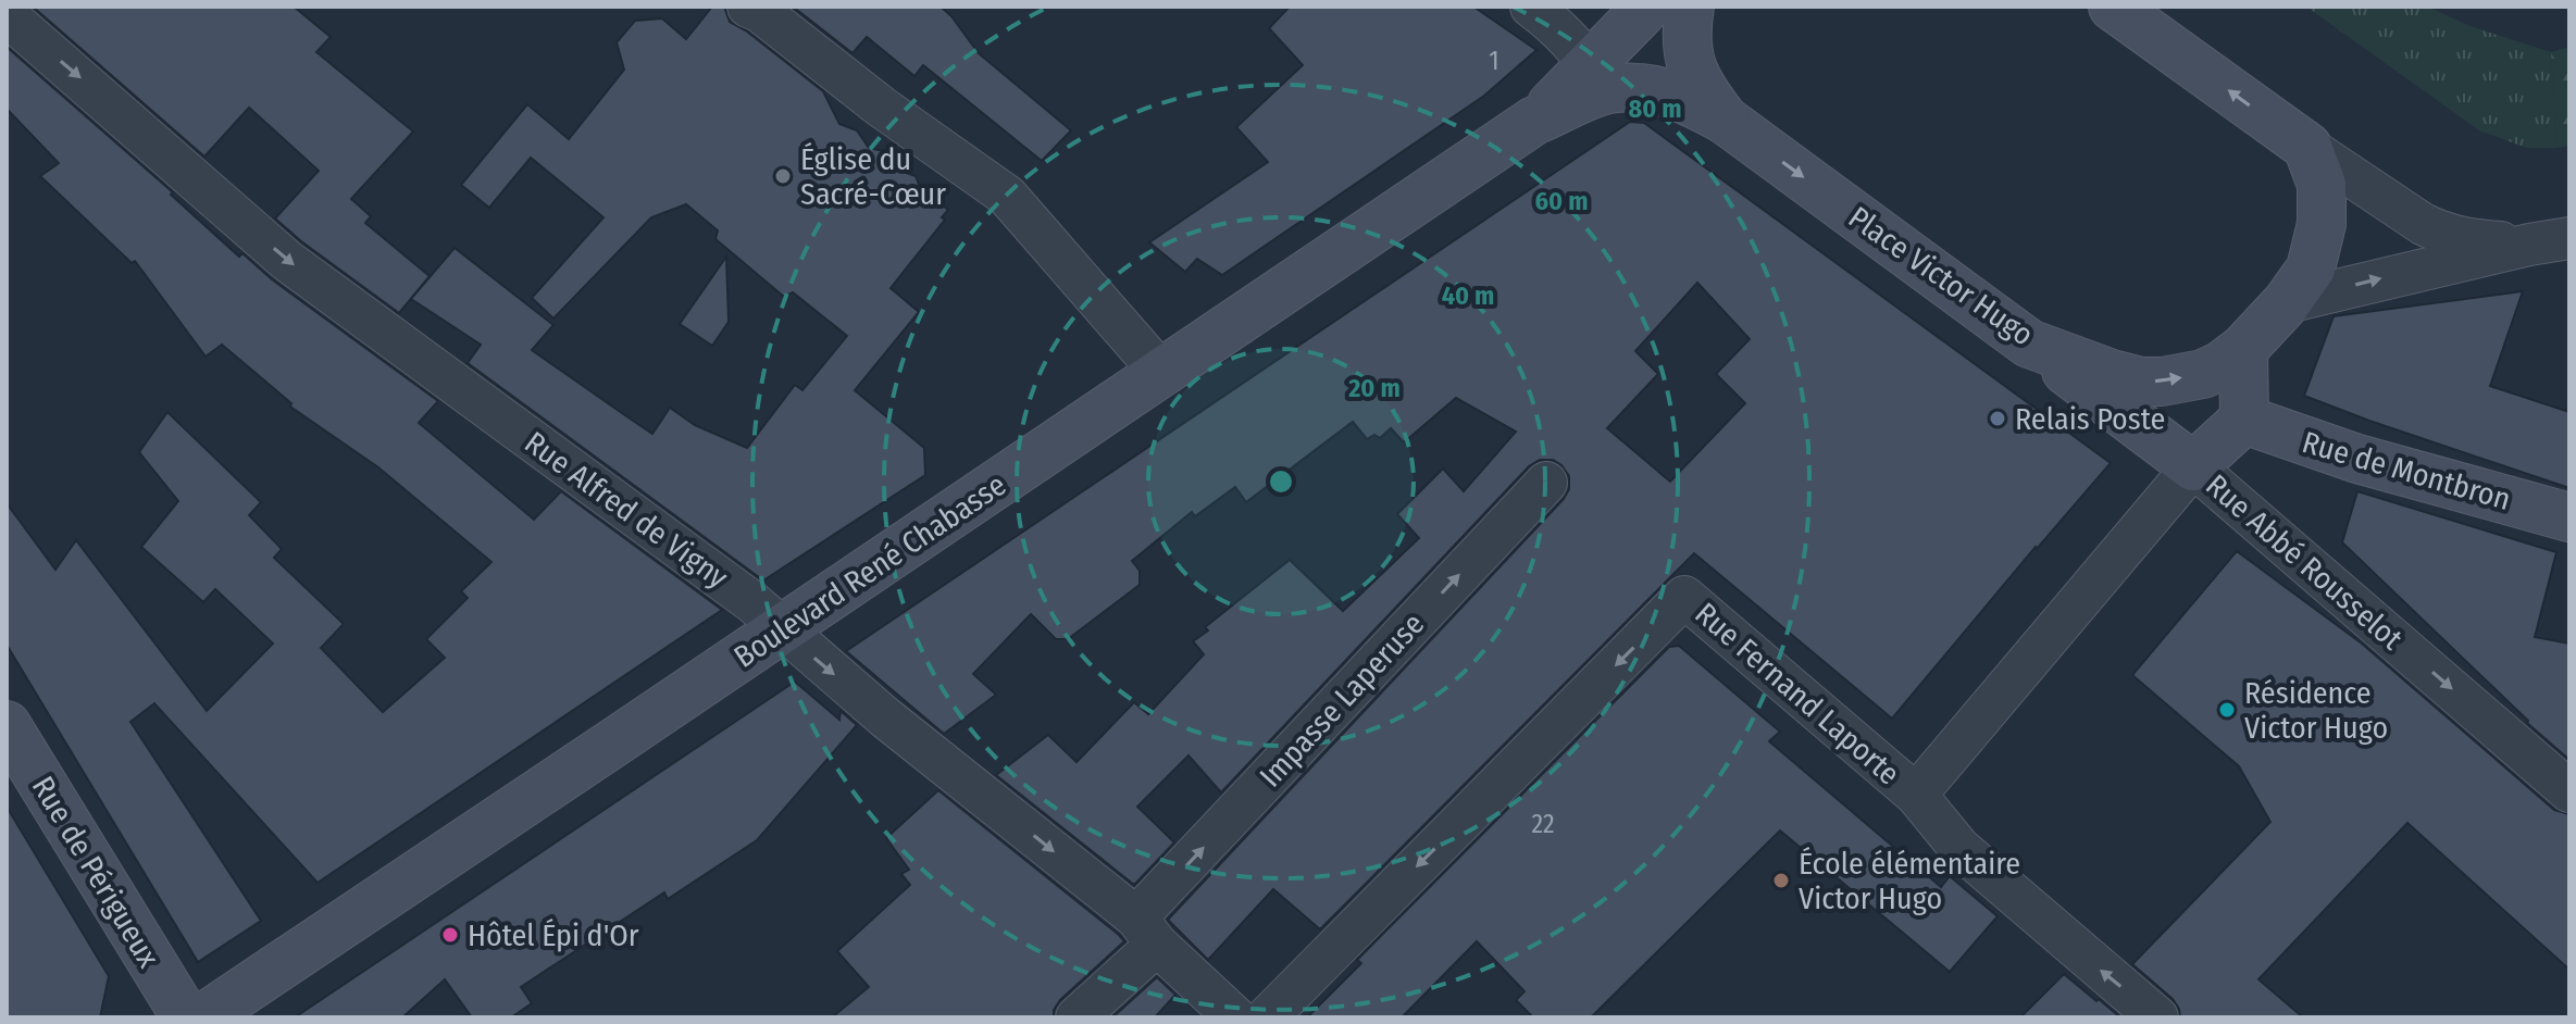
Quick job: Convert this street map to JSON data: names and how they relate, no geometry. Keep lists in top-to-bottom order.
{
  "streets": {
    "main road": [
      "Place Victor Hugo",
      "Rue de Montbron",
      "Rue Abbé Rousselot",
      "Boulevard René Chabasse",
      "Rue de Périgueux"
    ],
    "street": ["Rue Alfred de Vigny", "Rue Fernand Laporte", "Impasse Laperuse"]
  },
  "crossings": [
    ["Place Victor Hugo", "Rue Abbé Rousselot"],
    ["Rue Alfred de Vigny", "Boulevard René Chabasse"],
    ["Rue Alfred de Vigny", "Impasse Laperuse"],
    ["Rue Abbé Rousselot", "Rue Fernand Laporte"]
  ],
  "one_way": [
    "Place Victor Hugo",
    "Rue Alfred de Vigny",
    "Rue Abbé Rousselot",
    "Impasse Laperuse"
  ],
  "places": [
    "Église du Sacré-Cœur",
    "Relais Poste",
    "Résidence Victor Hugo",
    "École élémentaire Victor Hugo",
    "Hôtel Épi d'Or"
  ],
  "house_numbers": ["1", "22"],
  "rings": [
    "80 m",
    "60 m",
    "40 m",
    "20 m"
  ]
}
